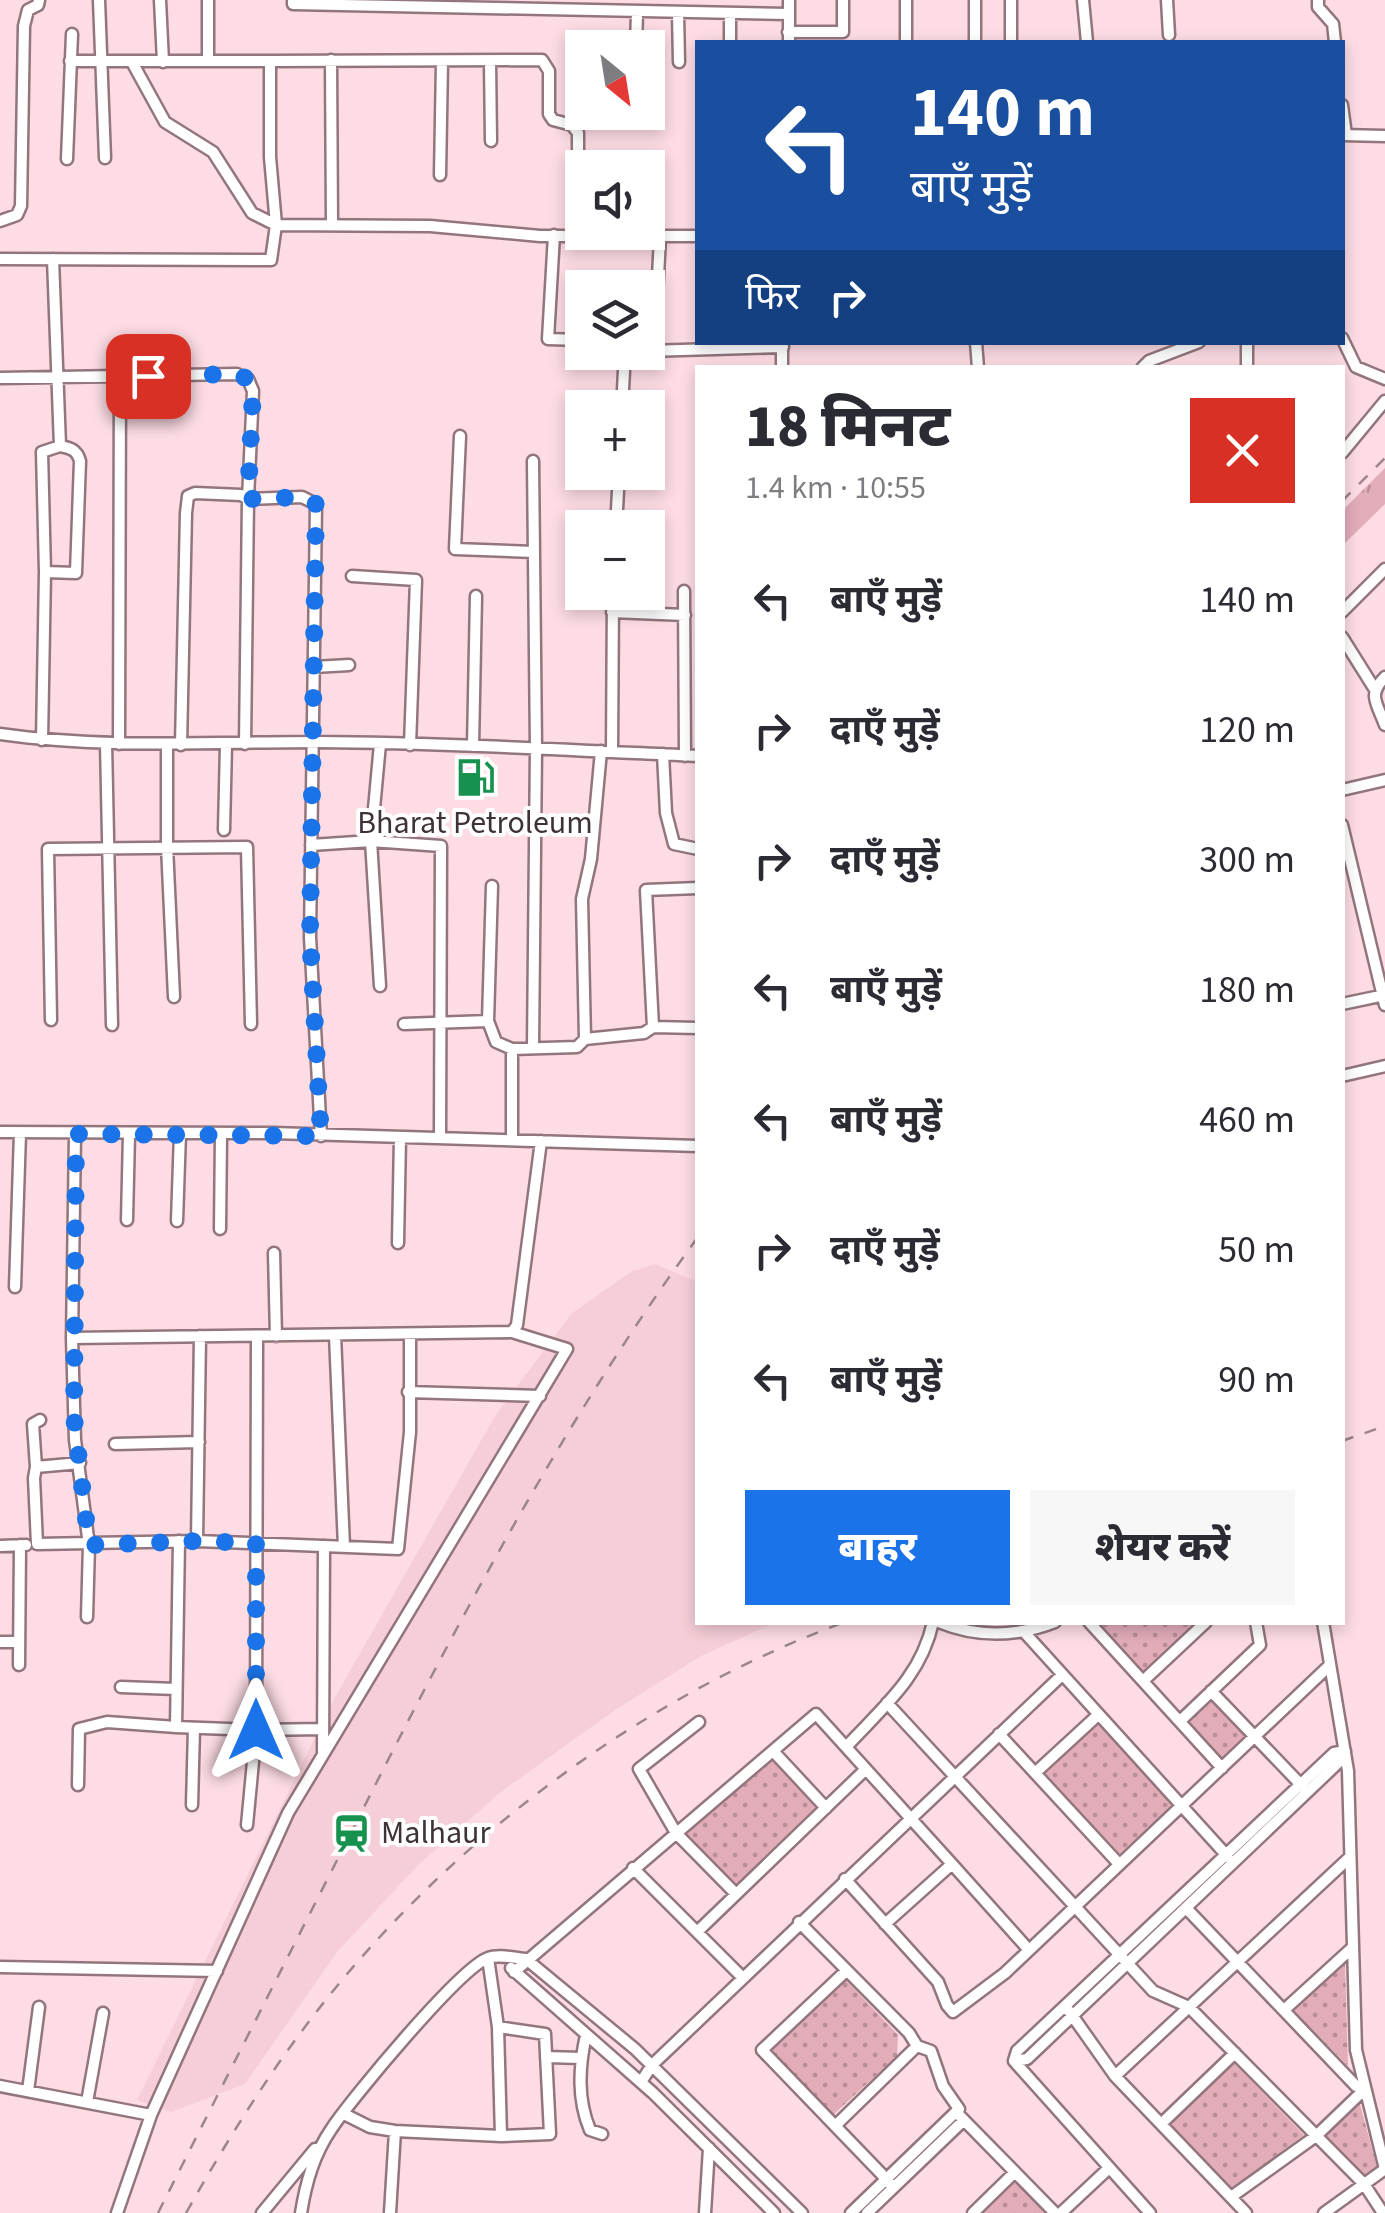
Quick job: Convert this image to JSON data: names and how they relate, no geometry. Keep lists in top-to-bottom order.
{
  "places": {
    "fuel station": ["Bharat Petroleum"],
    "station": ["Malhaur"]
  },
  "north": "bottom right",
  "page": {
    "map_buttons": ["+", "−"],
    "turn": ["140 m", "बाएँ मुड़ें"],
    "then": "फिर",
    "heading": ["18 मिनट", "1.4 km · 10:55"],
    "list": [
      {
        "name": "बाएँ मुड़ें",
        "value": "140 m"
      },
      {
        "name": "दाएँ मुड़ें",
        "value": "120 m"
      },
      {
        "name": "दाएँ मुड़ें",
        "value": "300 m"
      },
      {
        "name": "बाएँ मुड़ें",
        "value": "180 m"
      },
      {
        "name": "बाएँ मुड़ें",
        "value": "460 m"
      },
      {
        "name": "दाएँ मुड़ें",
        "value": "50 m"
      },
      {
        "name": "बाएँ मुड़ें",
        "value": "90 m"
      }
    ],
    "buttons": ["बाहर", "शेयर करें"]
  }
}
